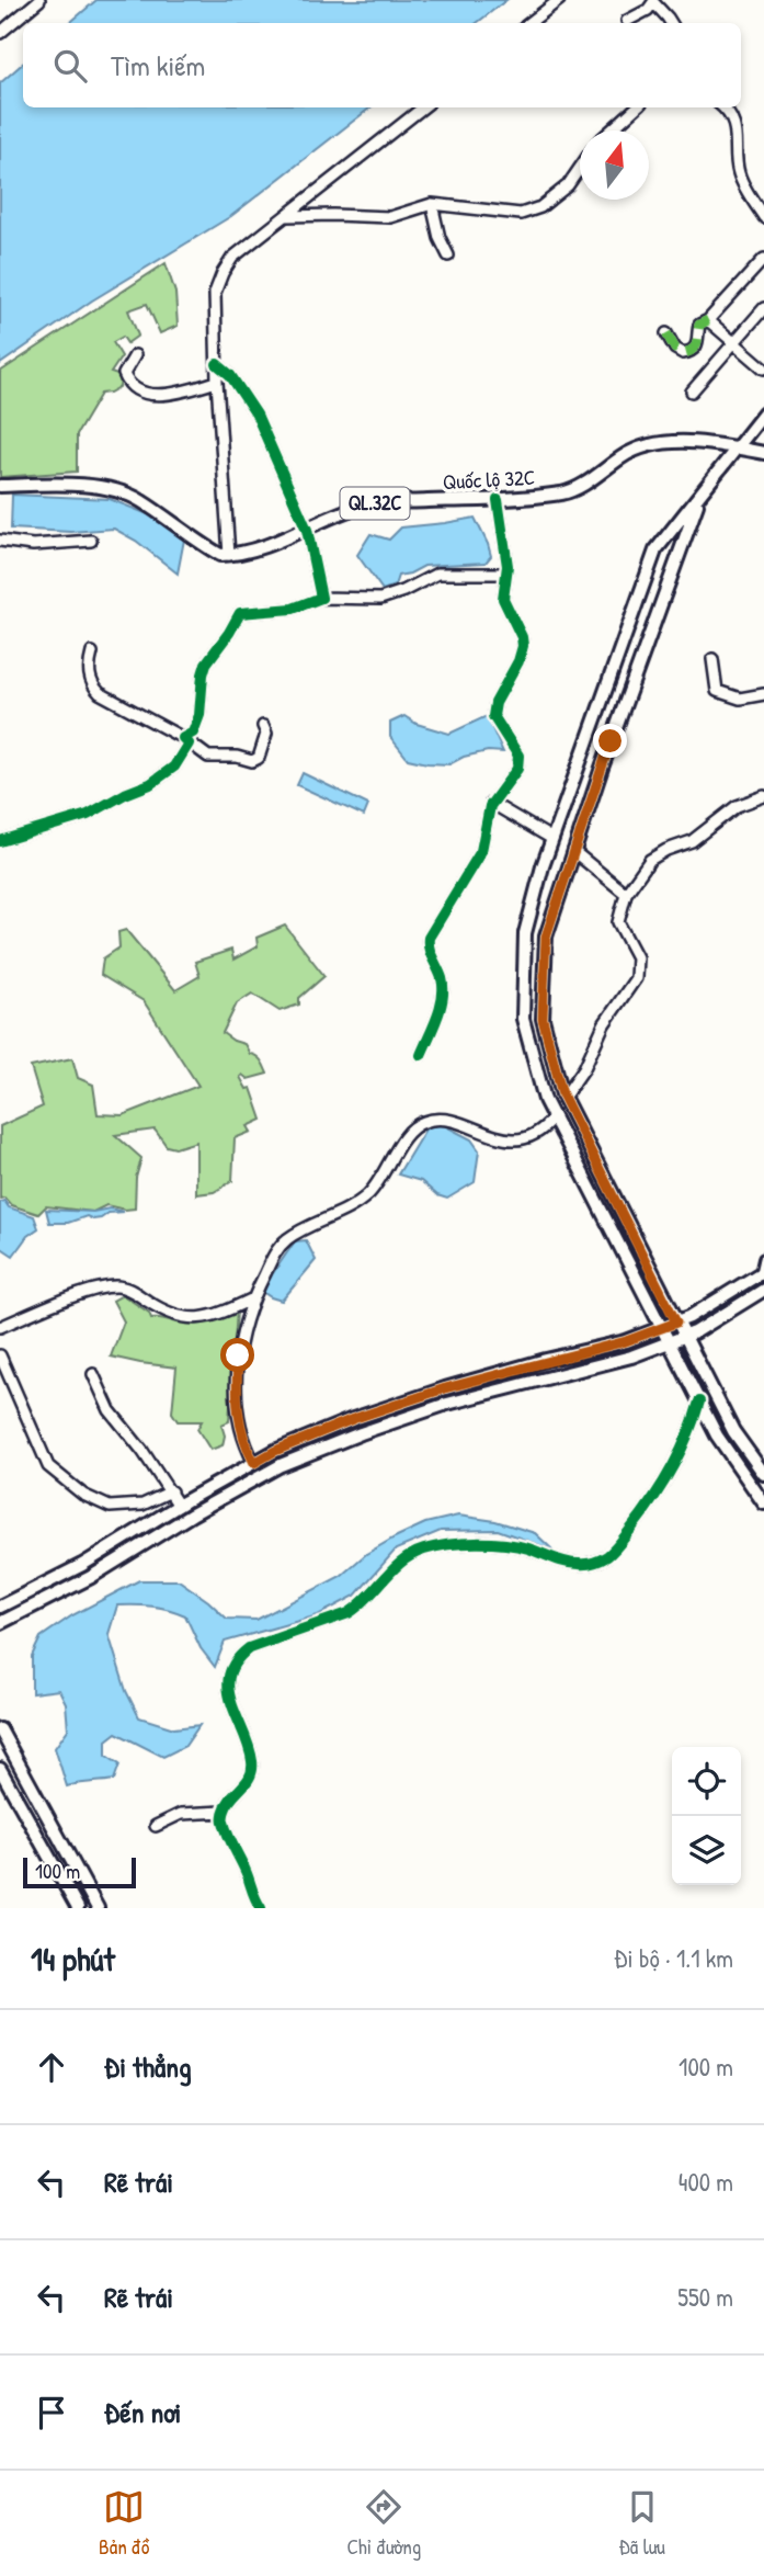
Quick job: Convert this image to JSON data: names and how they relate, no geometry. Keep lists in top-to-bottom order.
{
  "streets": {
    "main road": ["Quốc lộ 32C", "QL.32C"]
  },
  "scale_bar": "100 m",
  "north": "top",
  "page": {
    "search": "Tìm kiếm",
    "scale": "100 m",
    "heading": ["14 phút", "Đi bộ · 1.1 km"],
    "list": [
      ["Đi thẳng", "100 m"],
      ["Rẽ trái", "400 m"],
      ["Rẽ trái", "550 m"],
      "Đến nơi"
    ],
    "nav": ["Bản đồ", "Chỉ đường", "Đã lưu"]
  }
}
